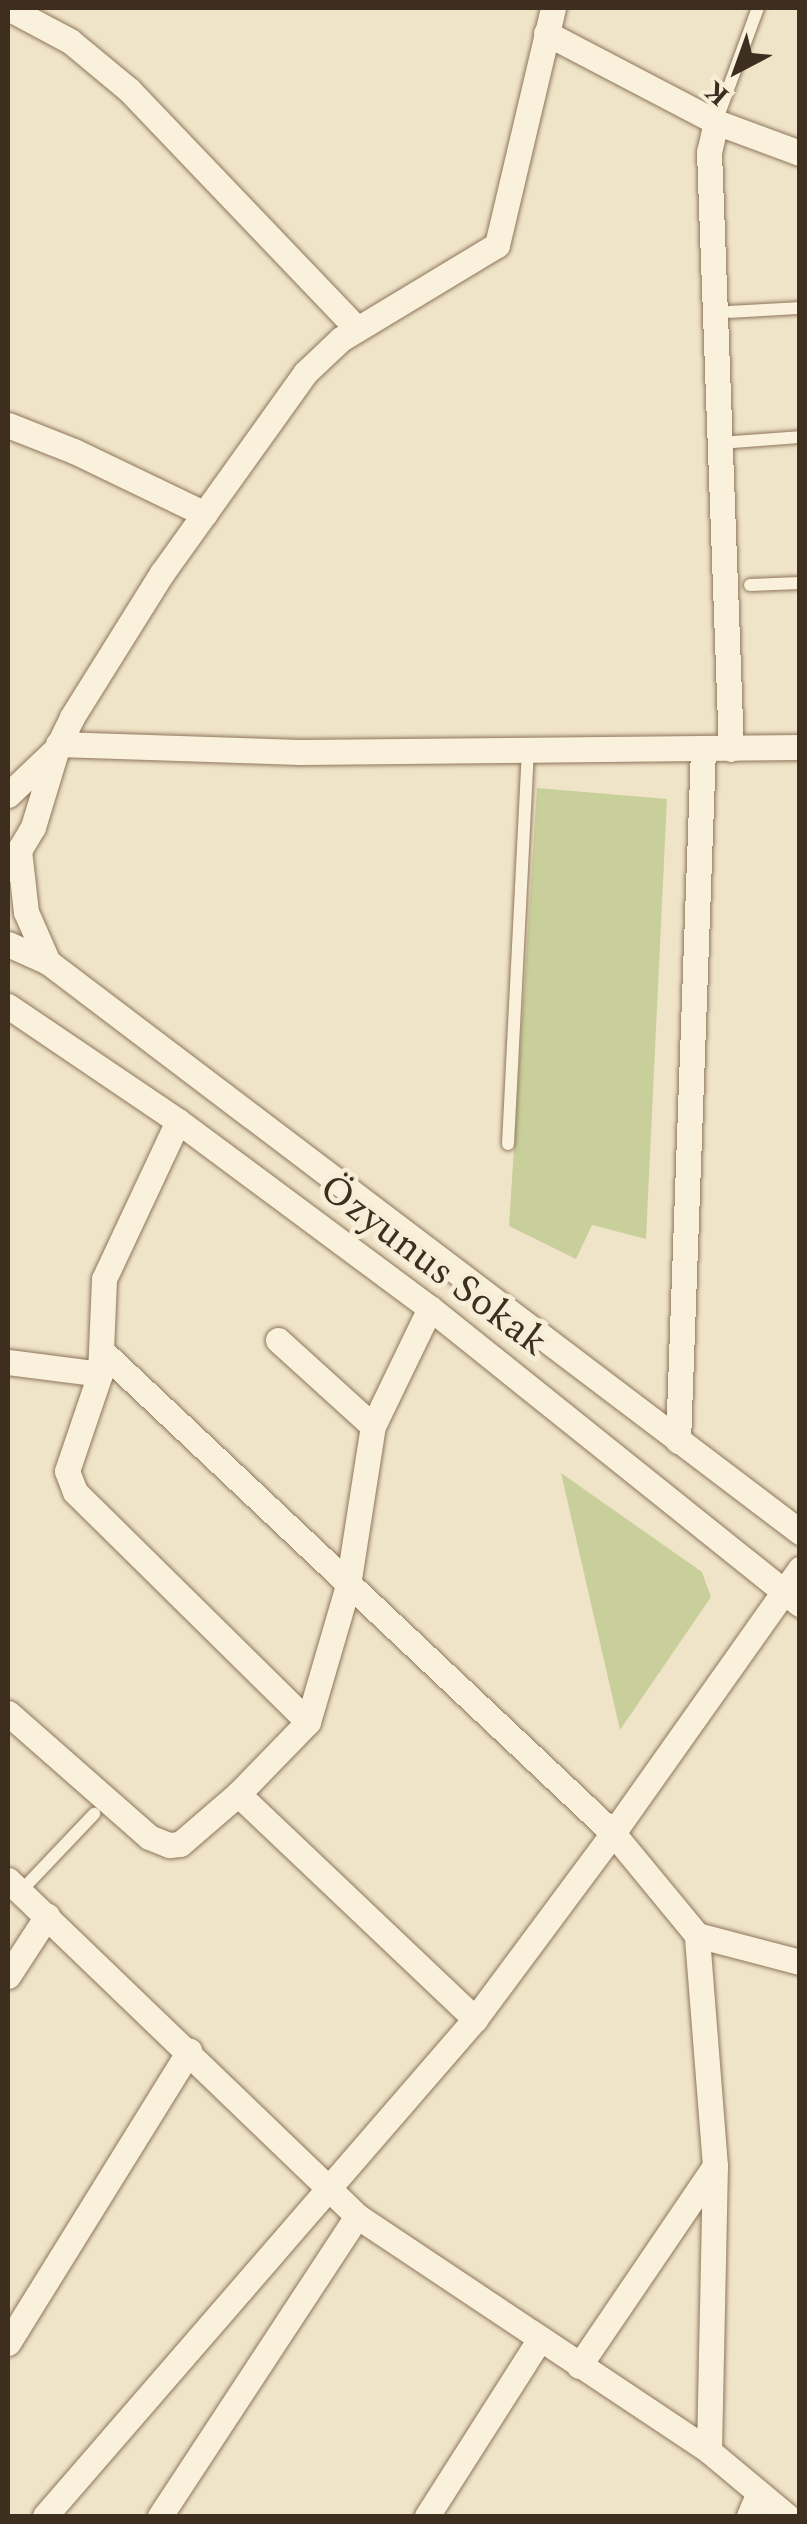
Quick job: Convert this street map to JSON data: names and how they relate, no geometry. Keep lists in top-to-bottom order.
{
  "streets": {
    "street": ["Özyunus Sokak"]
  },
  "north": "bottom left"
}
